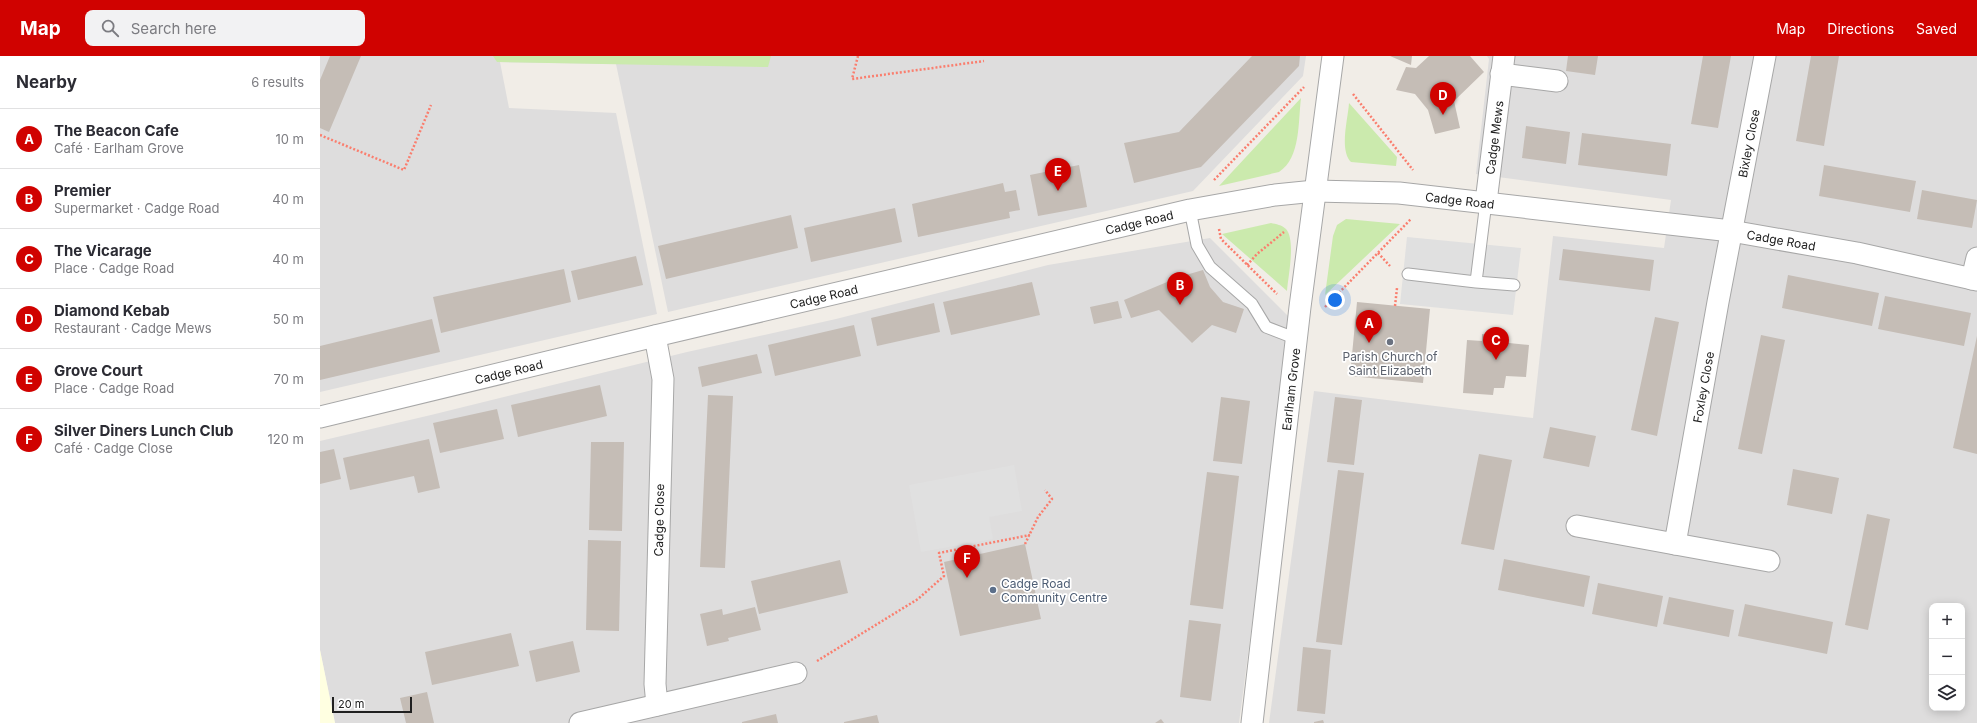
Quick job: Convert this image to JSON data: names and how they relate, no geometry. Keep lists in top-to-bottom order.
{
  "streets": {
    "street": [
      "Cadge Mews",
      "Bixley Close",
      "Cadge Road",
      "Foxley Close",
      "Earlham Grove",
      "Cadge Close"
    ]
  },
  "crossings": [
    ["Cadge Mews", "Cadge Road"],
    ["Bixley Close", "Cadge Road"],
    ["Bixley Close", "Foxley Close"],
    ["Cadge Road", "Foxley Close"],
    ["Cadge Road", "Earlham Grove"],
    ["Cadge Road", "Cadge Close"]
  ],
  "places": ["Parish Church of Saint Elizabeth", "Cadge Road Community Centre"],
  "scale_bar": "20 m",
  "page": {
    "header": "Map",
    "search": "Search here",
    "nav": ["Map", "Directions", "Saved"],
    "heading": ["Nearby", "6 results"],
    "pins": [
      "D",
      "E",
      "B",
      "A",
      "C",
      "F"
    ],
    "list": [
      {
        "mark": "A",
        "name": "The Beacon Cafe",
        "note": "Café · Earlham Grove",
        "value": "10 m"
      },
      {
        "mark": "B",
        "name": "Premier",
        "note": "Supermarket · Cadge Road",
        "value": "40 m"
      },
      {
        "mark": "C",
        "name": "The Vicarage",
        "note": "Place · Cadge Road",
        "value": "40 m"
      },
      {
        "mark": "D",
        "name": "Diamond Kebab",
        "note": "Restaurant · Cadge Mews",
        "value": "50 m"
      },
      {
        "mark": "E",
        "name": "Grove Court",
        "note": "Place · Cadge Road",
        "value": "70 m"
      },
      {
        "mark": "F",
        "name": "Silver Diners Lunch Club",
        "note": "Café · Cadge Close",
        "value": "120 m"
      }
    ],
    "map_buttons": ["+", "−"],
    "scale": "20 m"
  }
}
